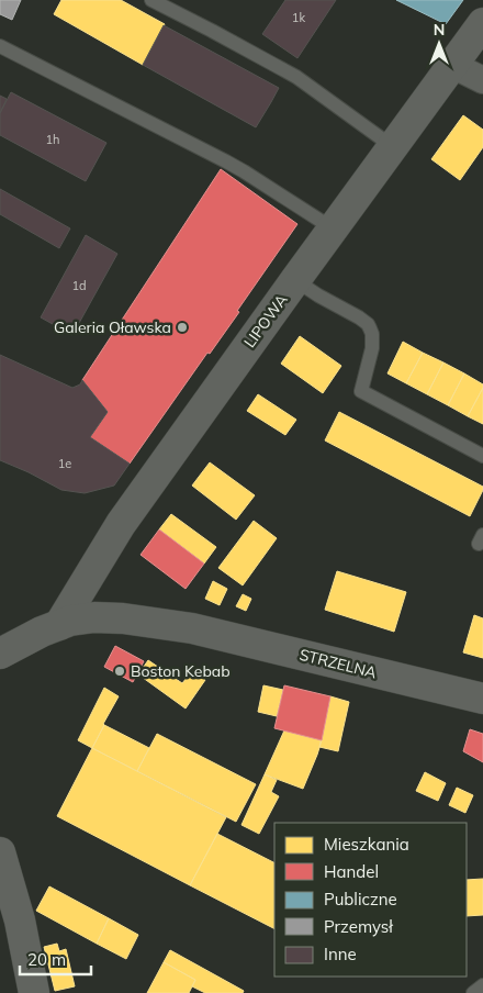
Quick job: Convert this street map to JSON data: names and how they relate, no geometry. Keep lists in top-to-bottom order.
{
  "streets": {
    "street": ["LIPOWA", "STRZELNA"]
  },
  "crossings": [
    ["LIPOWA", "STRZELNA"]
  ],
  "places": ["Galeria Oławska", "Boston Kebab"],
  "house_numbers": [
    "1k",
    "1h",
    "1d",
    "1e"
  ],
  "legend": [
    "Mieszkania",
    "Handel",
    "Publiczne",
    "Przemysł",
    "Inne"
  ],
  "scale_bar": "20 m",
  "north": "top"
}
